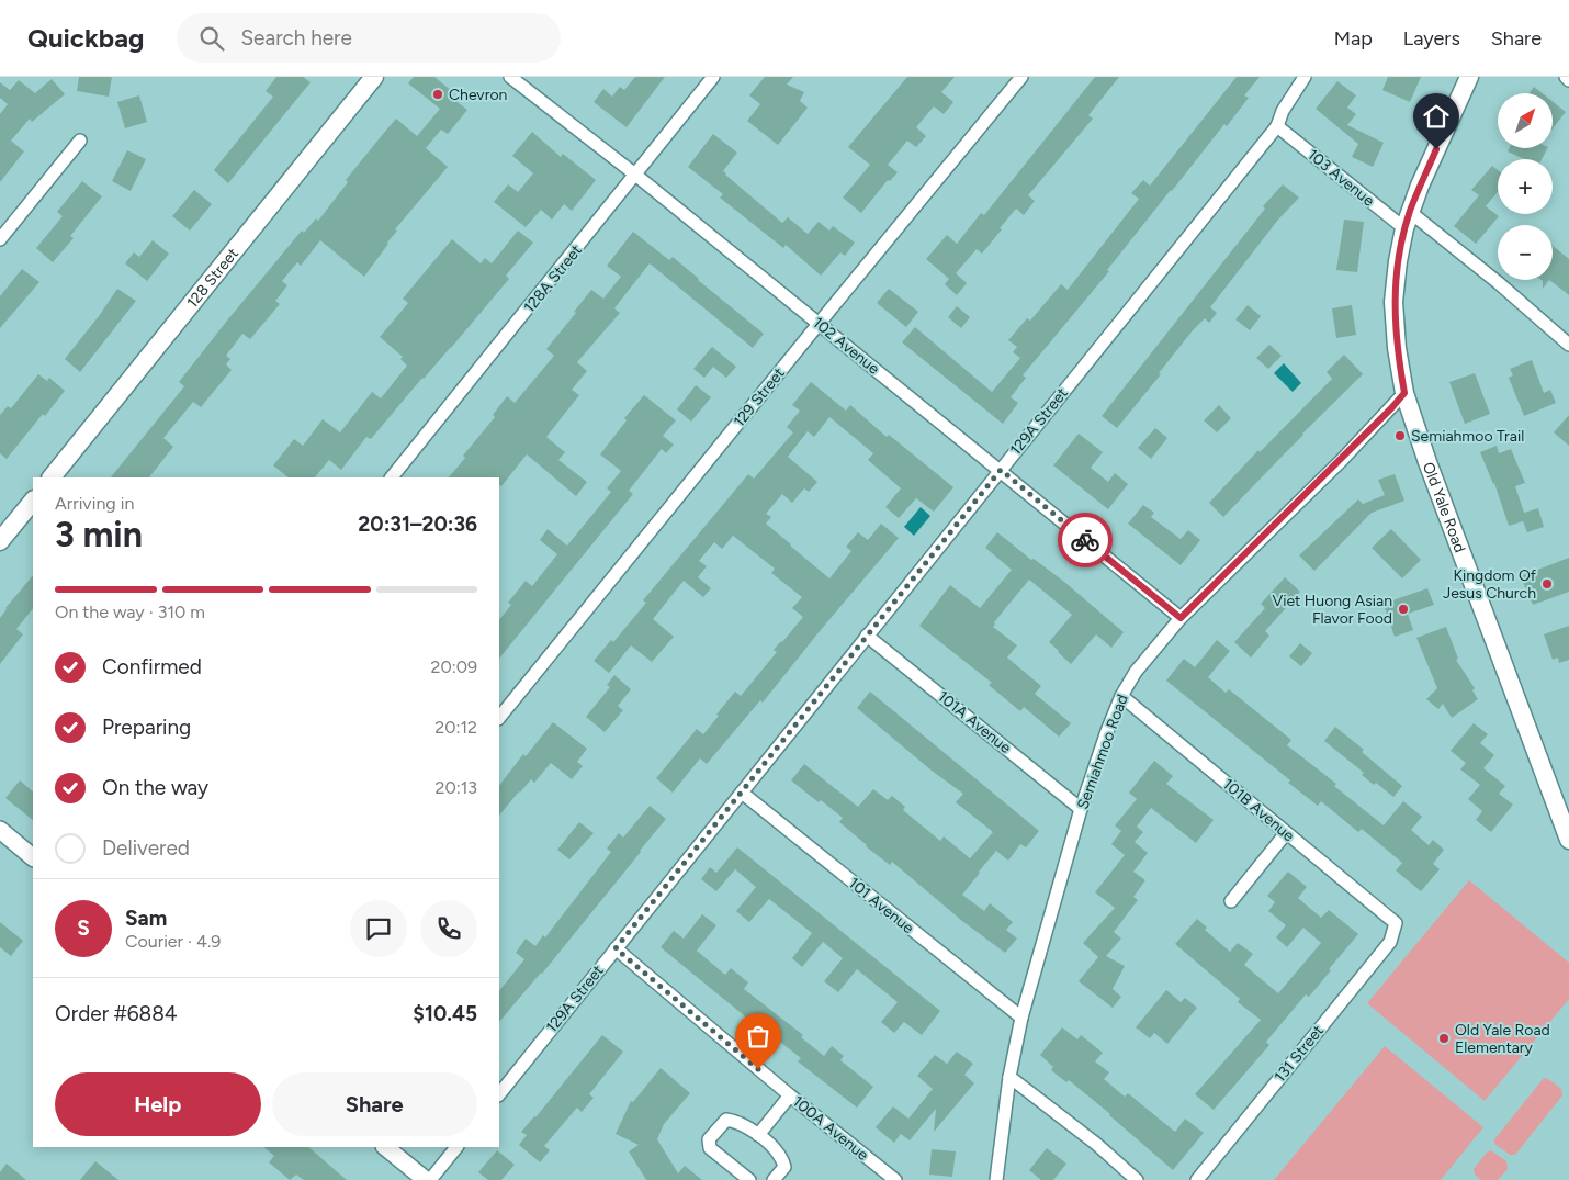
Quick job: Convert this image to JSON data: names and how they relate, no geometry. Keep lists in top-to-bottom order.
{
  "streets": {
    "main road": ["128 Street", "Old Yale Road"],
    "street": [
      "103 Avenue",
      "128A Street",
      "102 Avenue",
      "129 Street",
      "129A Street",
      "101A Avenue",
      "Semiahmoo Road",
      "101B Avenue",
      "101 Avenue",
      "131 Street",
      "100A Avenue"
    ]
  },
  "crossings": [
    ["103 Avenue", "129A Street"],
    ["103 Avenue", "Old Yale Road"],
    ["128A Street", "102 Avenue"],
    ["102 Avenue", "129 Street"],
    ["102 Avenue", "129A Street"],
    ["102 Avenue", "Semiahmoo Road"],
    ["129A Street", "101A Avenue"],
    ["129A Street", "101 Avenue"],
    ["129A Street", "100A Avenue"],
    ["Old Yale Road", "Semiahmoo Road"],
    ["101A Avenue", "Semiahmoo Road"],
    ["Semiahmoo Road", "101B Avenue"],
    ["Semiahmoo Road", "101 Avenue"],
    ["101B Avenue", "131 Street"]
  ],
  "places": [
    "Chevron",
    "Semiahmoo Trail",
    "Kingdom Of Jesus Church",
    "Viet Huong Asian Flavor Food",
    "Old Yale Road Elementary"
  ],
  "north": "top right",
  "page": {
    "header": "Quickbag",
    "search": "Search here",
    "nav": ["Map", "Layers", "Share"],
    "map_buttons": ["+", "−"],
    "heading": ["3 min", "Arriving in", "20:31–20:36"],
    "panel": [
      "Sam",
      "Courier · 4.9",
      "Order #6884",
      "$10.45"
    ],
    "bar": "On the way · 310 m",
    "list": [
      ["Confirmed", "20:09"],
      ["Preparing", "20:12"],
      ["On the way", "20:13"],
      "Delivered"
    ],
    "round": "S",
    "buttons": ["Help", "Share"]
  }
}
